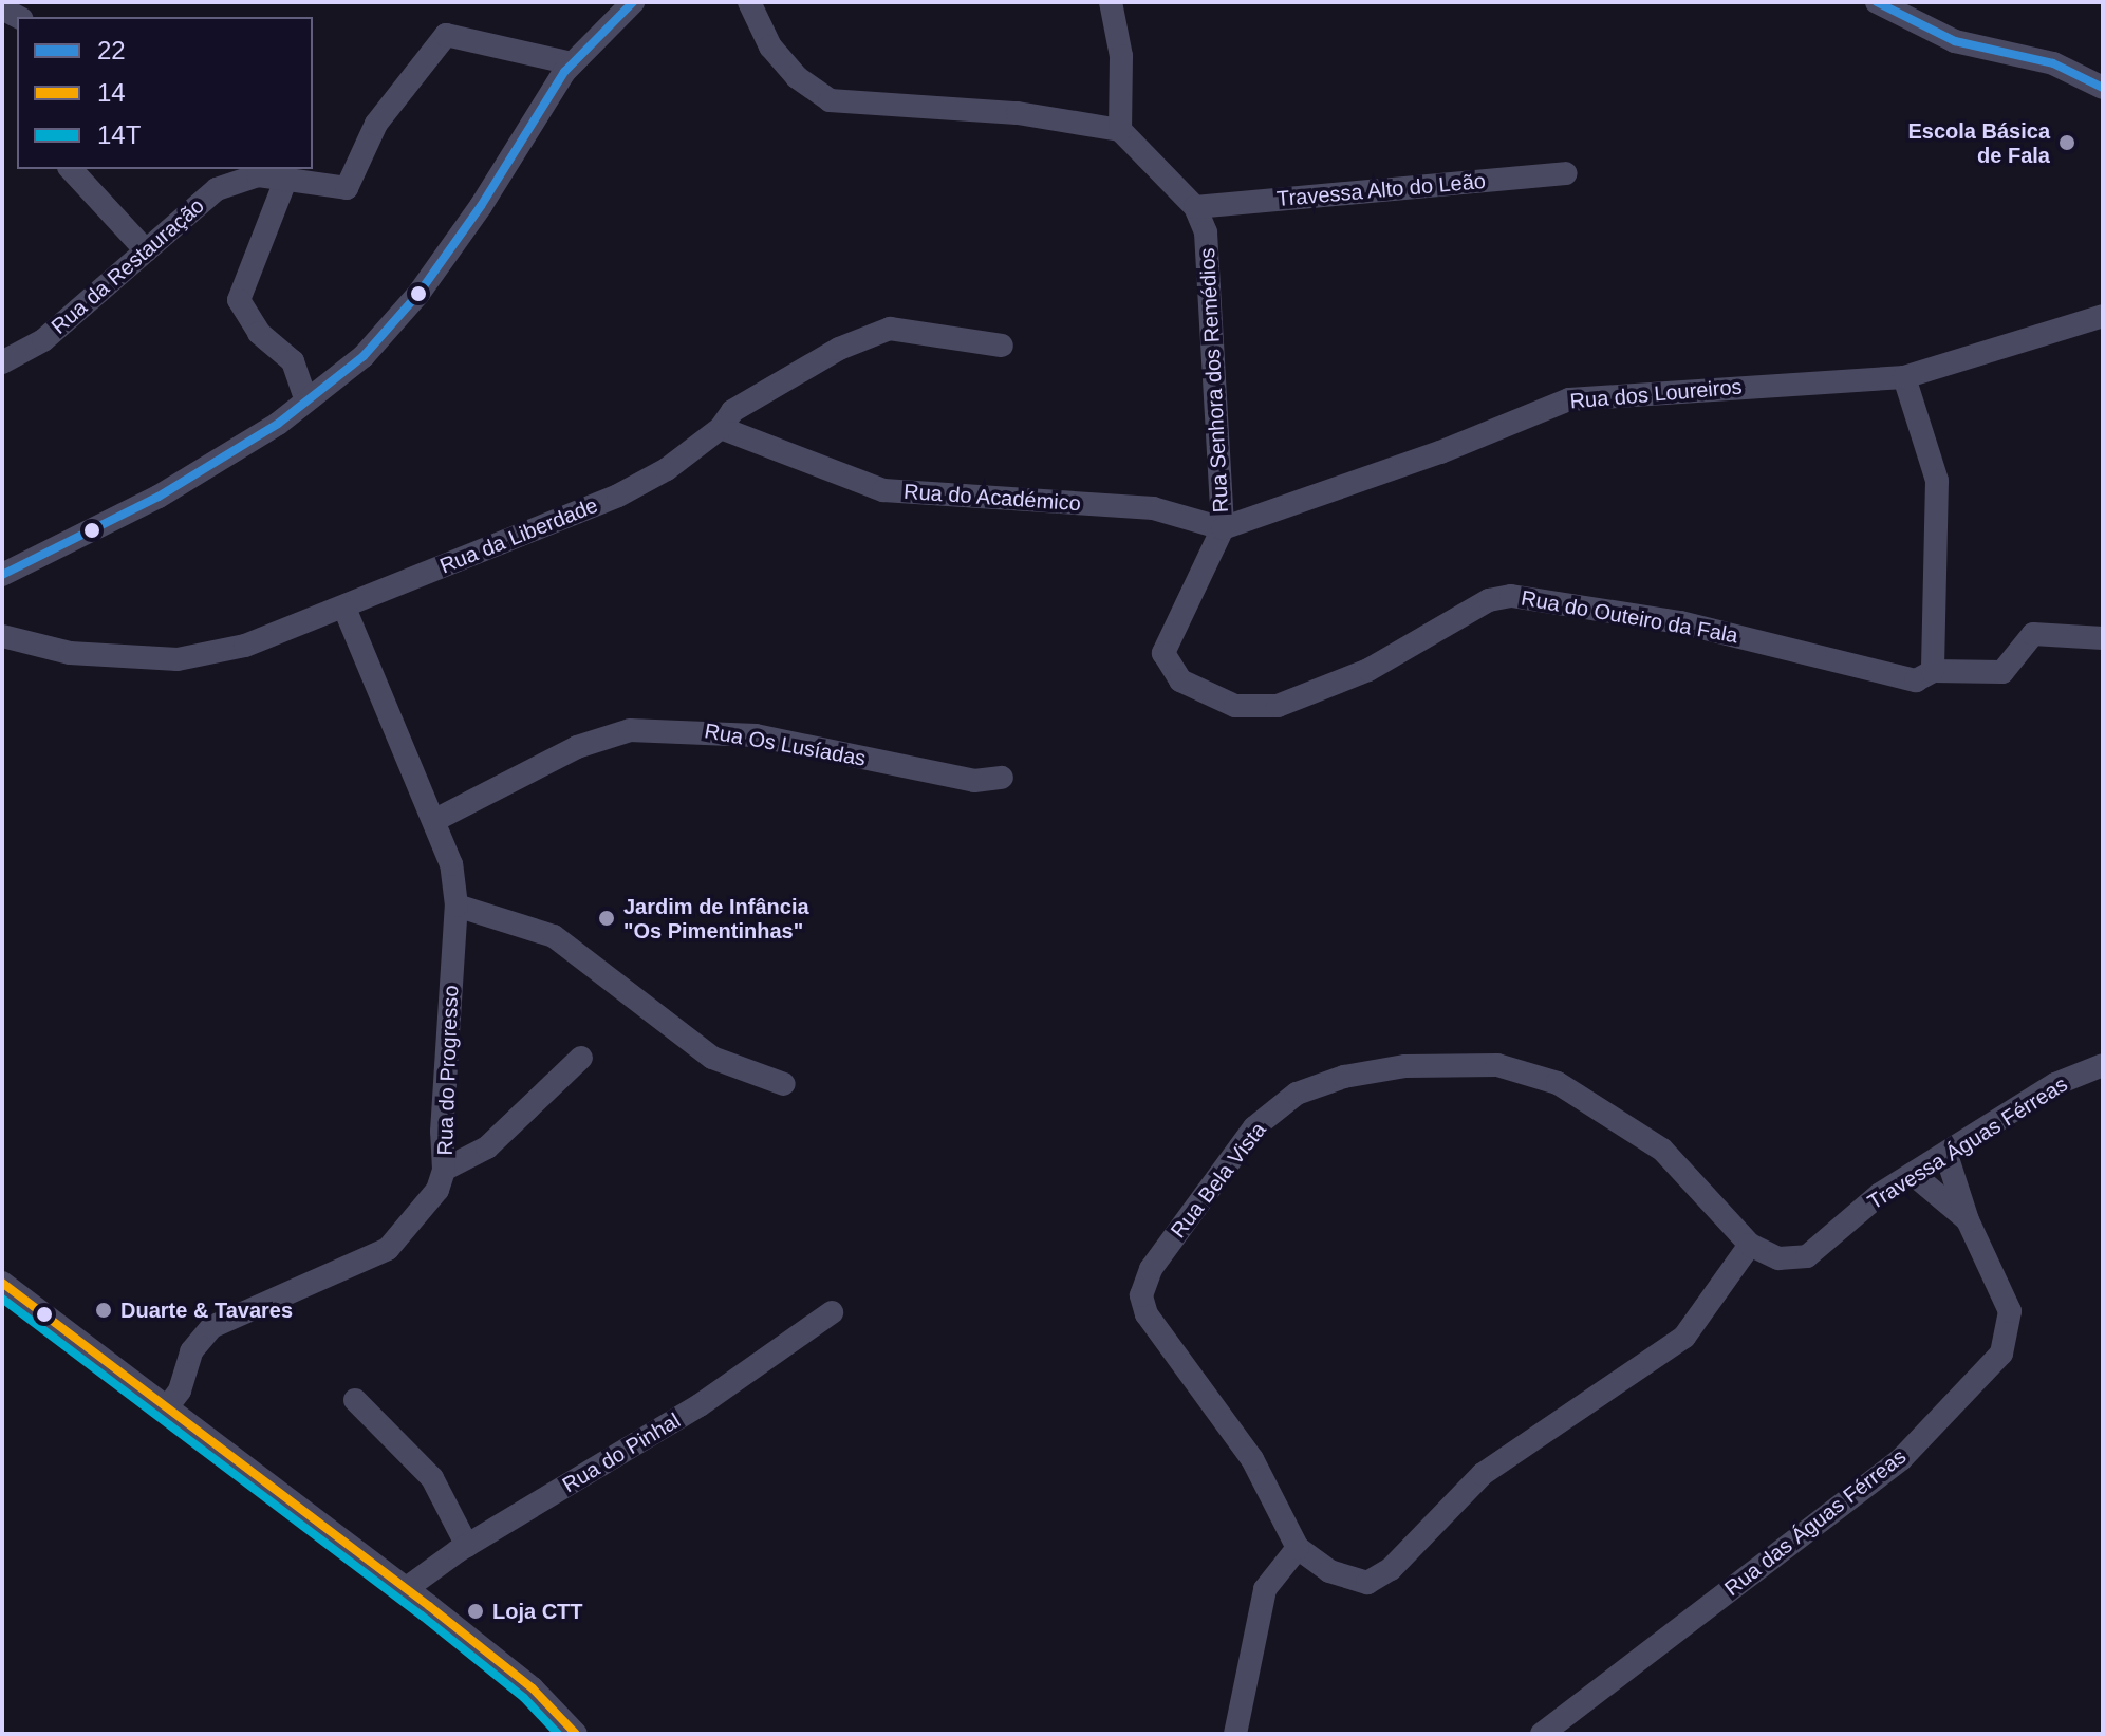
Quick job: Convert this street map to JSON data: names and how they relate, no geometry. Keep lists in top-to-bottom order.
{
  "streets": {
    "street": [
      "Travessa Alto do Leão",
      "Rua da Restauração",
      "Rua Senhora dos Remédios",
      "Rua dos Loureiros",
      "Rua do Académico",
      "Rua da Liberdade",
      "Rua do Outeiro da Fala",
      "Rua Os Lusíadas",
      "Rua do Progresso",
      "Travessa Águas Férreas",
      "Rua Bela Vista",
      "Rua do Pinhal",
      "Rua das Águas Férreas"
    ]
  },
  "crossings": [
    ["Travessa Alto do Leão", "Rua Senhora dos Remédios"],
    ["Rua Senhora dos Remédios", "Rua dos Loureiros"],
    ["Rua Senhora dos Remédios", "Rua do Académico"],
    ["Rua Senhora dos Remédios", "Rua do Outeiro da Fala"],
    ["Rua dos Loureiros", "Rua do Académico"],
    ["Rua dos Loureiros", "Rua do Outeiro da Fala"],
    ["Rua do Académico", "Rua da Liberdade"],
    ["Rua do Académico", "Rua do Outeiro da Fala"],
    ["Rua da Liberdade", "Rua do Progresso"],
    ["Rua Os Lusíadas", "Rua do Progresso"],
    ["Travessa Águas Férreas", "Rua Bela Vista"],
    ["Travessa Águas Férreas", "Rua das Águas Férreas"]
  ],
  "places": [
    "Escola Básica de Fala",
    "Jardim de Infância \"Os Pimentinhas\"",
    "Duarte & Tavares",
    "Loja CTT"
  ],
  "lines": ["transit line 22", "transit line 14", "transit line 14T"],
  "legend": ["22", "14", "14T"]
}
